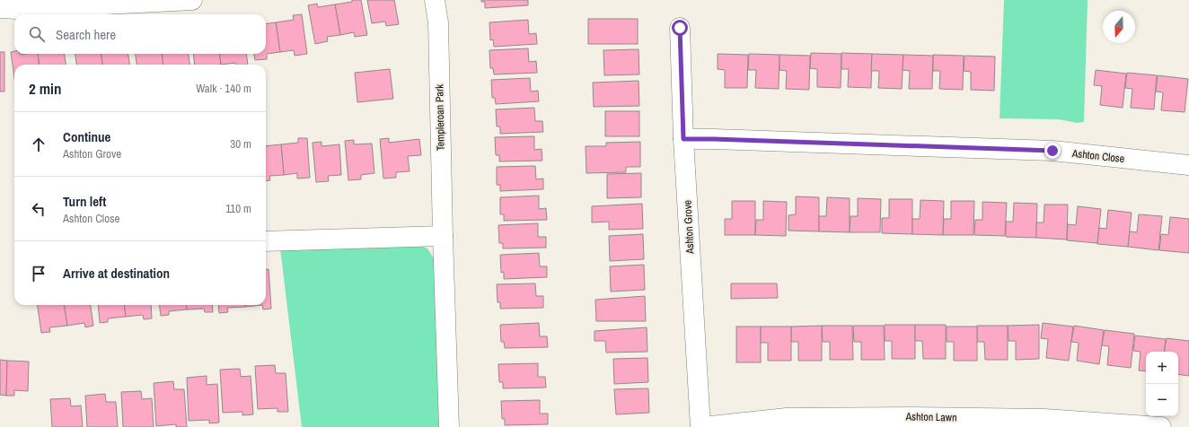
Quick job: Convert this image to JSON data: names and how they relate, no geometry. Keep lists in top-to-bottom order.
{
  "streets": {
    "street": [
      "Templeroan Park",
      "Ashton Close",
      "Ashton Grove",
      "Ashton Lawn"
    ]
  },
  "crossings": [
    ["Ashton Close", "Ashton Grove"],
    ["Ashton Grove", "Ashton Lawn"]
  ],
  "north": "bottom",
  "page": {
    "search": "Search here",
    "heading": ["2 min", "Walk · 140 m"],
    "list": [
      ["Continue", "Ashton Grove", "30 m"],
      ["Turn left", "Ashton Close", "110 m"],
      "Arrive at destination"
    ],
    "map_buttons": ["+", "−"]
  }
}
